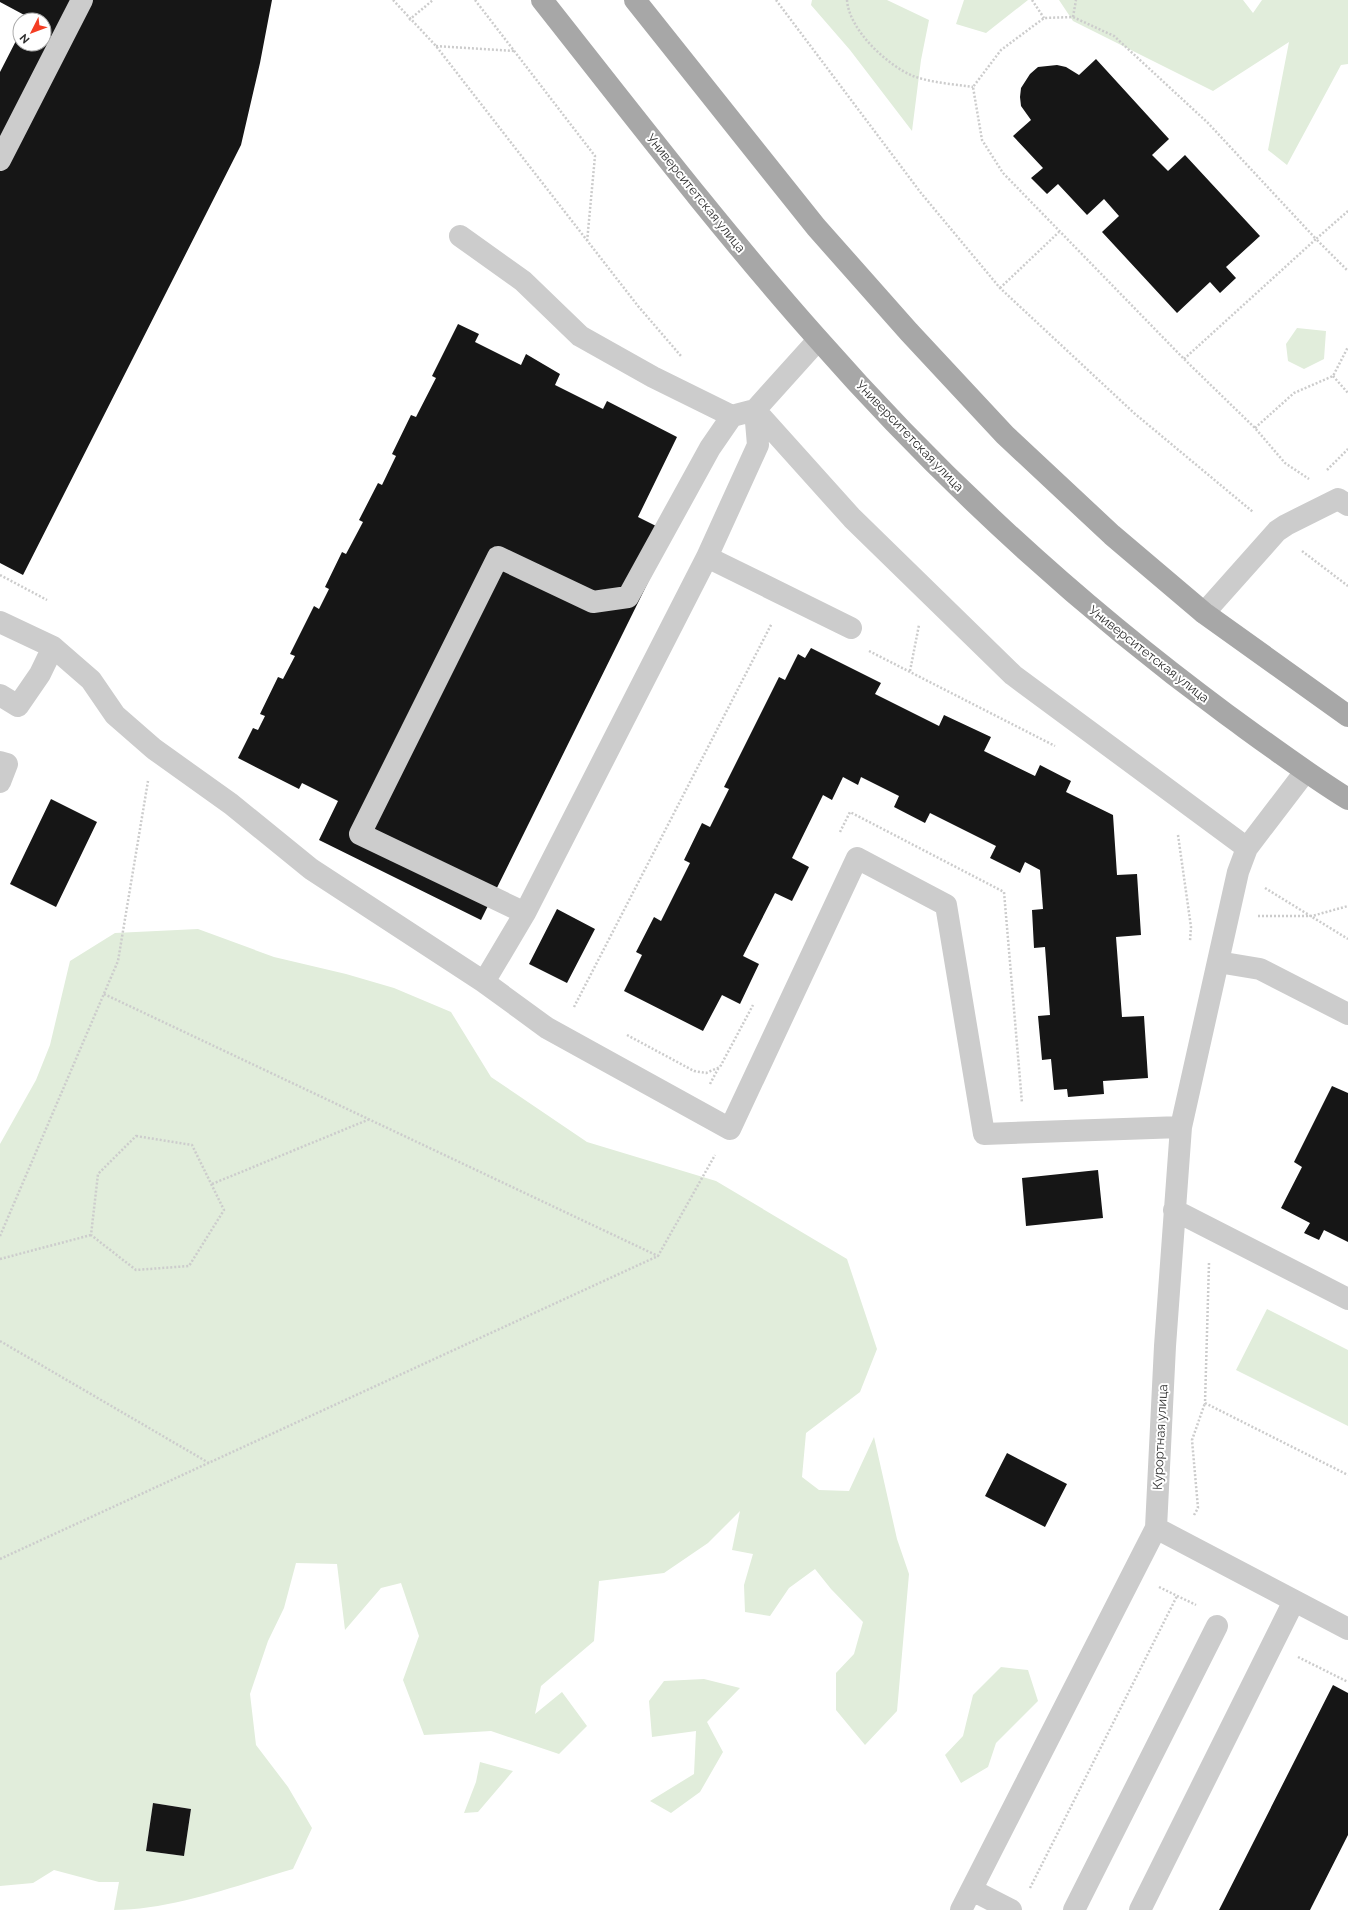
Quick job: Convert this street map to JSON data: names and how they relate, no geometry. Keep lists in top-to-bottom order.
{
  "streets": {
    "main road": ["Университетская улица"],
    "street": ["Курортная улица"]
  },
  "crossings": [
    ["Университетская улица", "Курортная улица"]
  ],
  "north": "bottom left"
}
